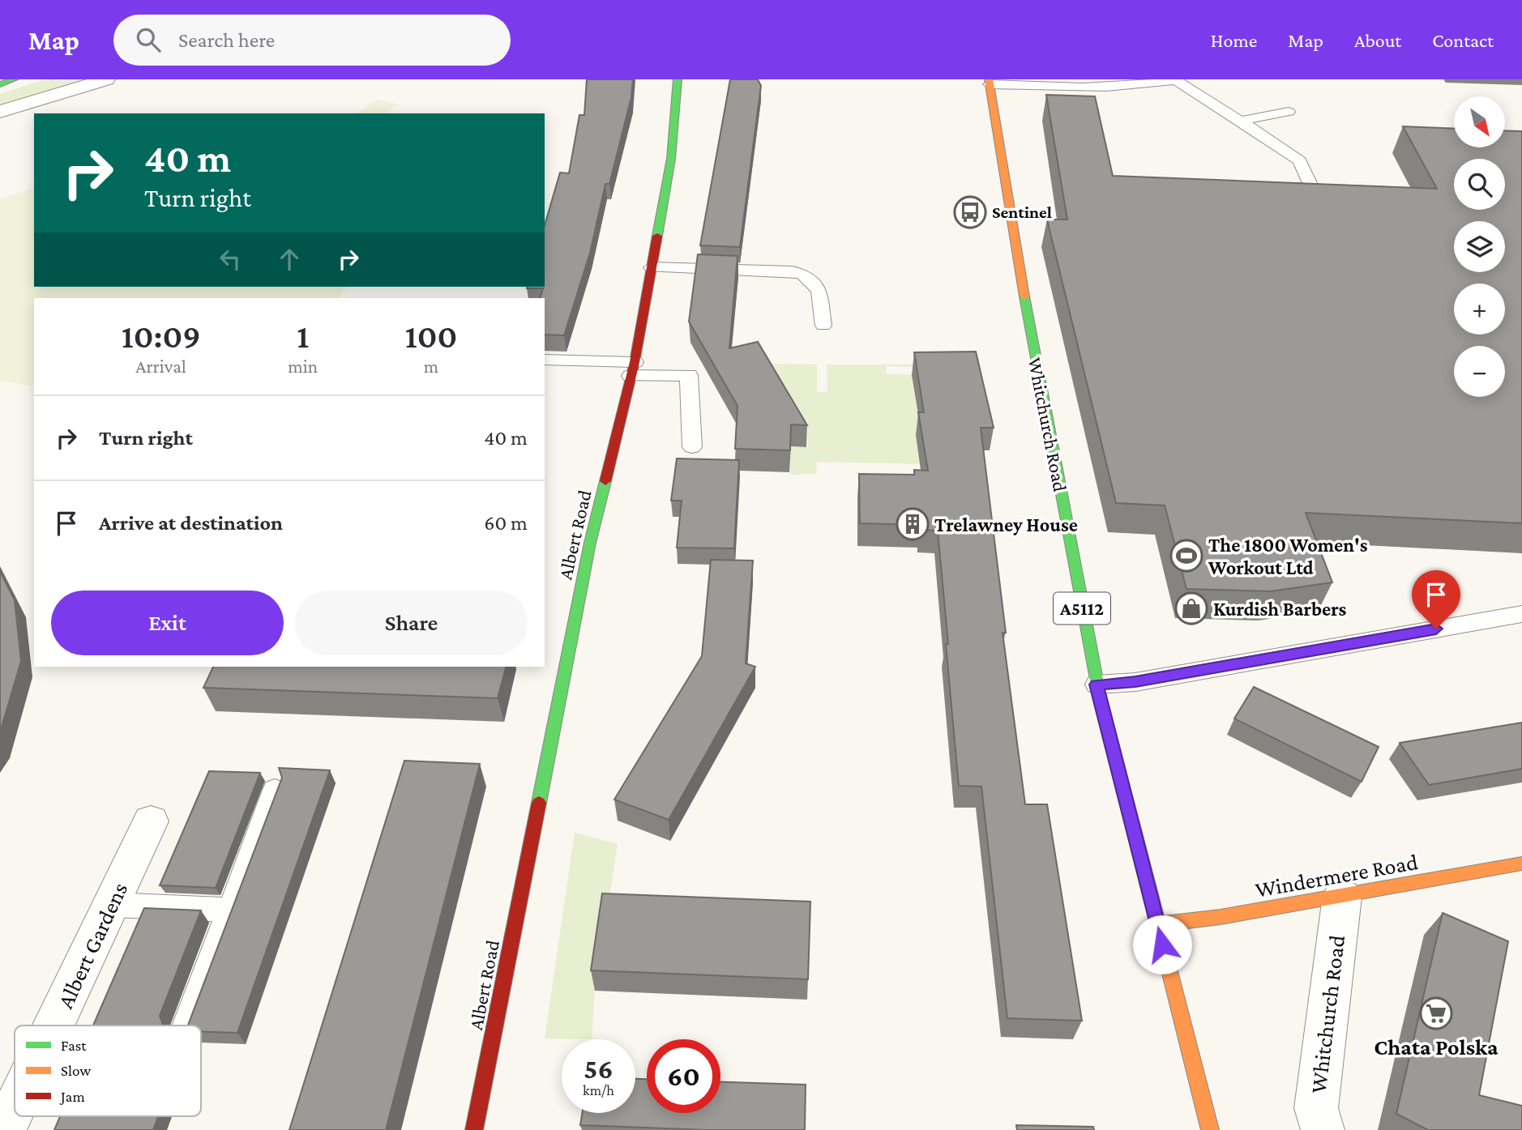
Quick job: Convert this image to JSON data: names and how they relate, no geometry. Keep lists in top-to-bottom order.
{
  "streets": {
    "street": [
      "Whitchurch Road",
      "Albert Road",
      "A5112",
      "Windermere Road",
      "Albert Gardens"
    ]
  },
  "crossings": [
    ["Whitchurch Road", "Windermere Road"]
  ],
  "places": {
    "bus stop": ["Sentinel"],
    "building": ["Trelawney House"],
    "sports": ["The 1800 Women's Workout Ltd"],
    "shop": ["Kurdish Barbers"],
    "supermarket": ["Chata Polska"]
  },
  "legend": ["Fast", "Slow", "Jam"],
  "north": "bottom right",
  "page": {
    "header": "Map",
    "search": "Search here",
    "nav": [
      "Home",
      "Map",
      "About",
      "Contact"
    ],
    "map_buttons": ["+", "−"],
    "turn": ["40 m", "Turn right"],
    "eta": [
      "10:09",
      "Arrival",
      "1",
      "min",
      "100",
      "m"
    ],
    "list": [
      {
        "name": "Turn right",
        "value": "40 m"
      },
      {
        "name": "Arrive at destination",
        "value": "60 m"
      }
    ],
    "buttons": ["Exit", "Share"],
    "speed": "56 km/h",
    "limit": "60"
  }
}
